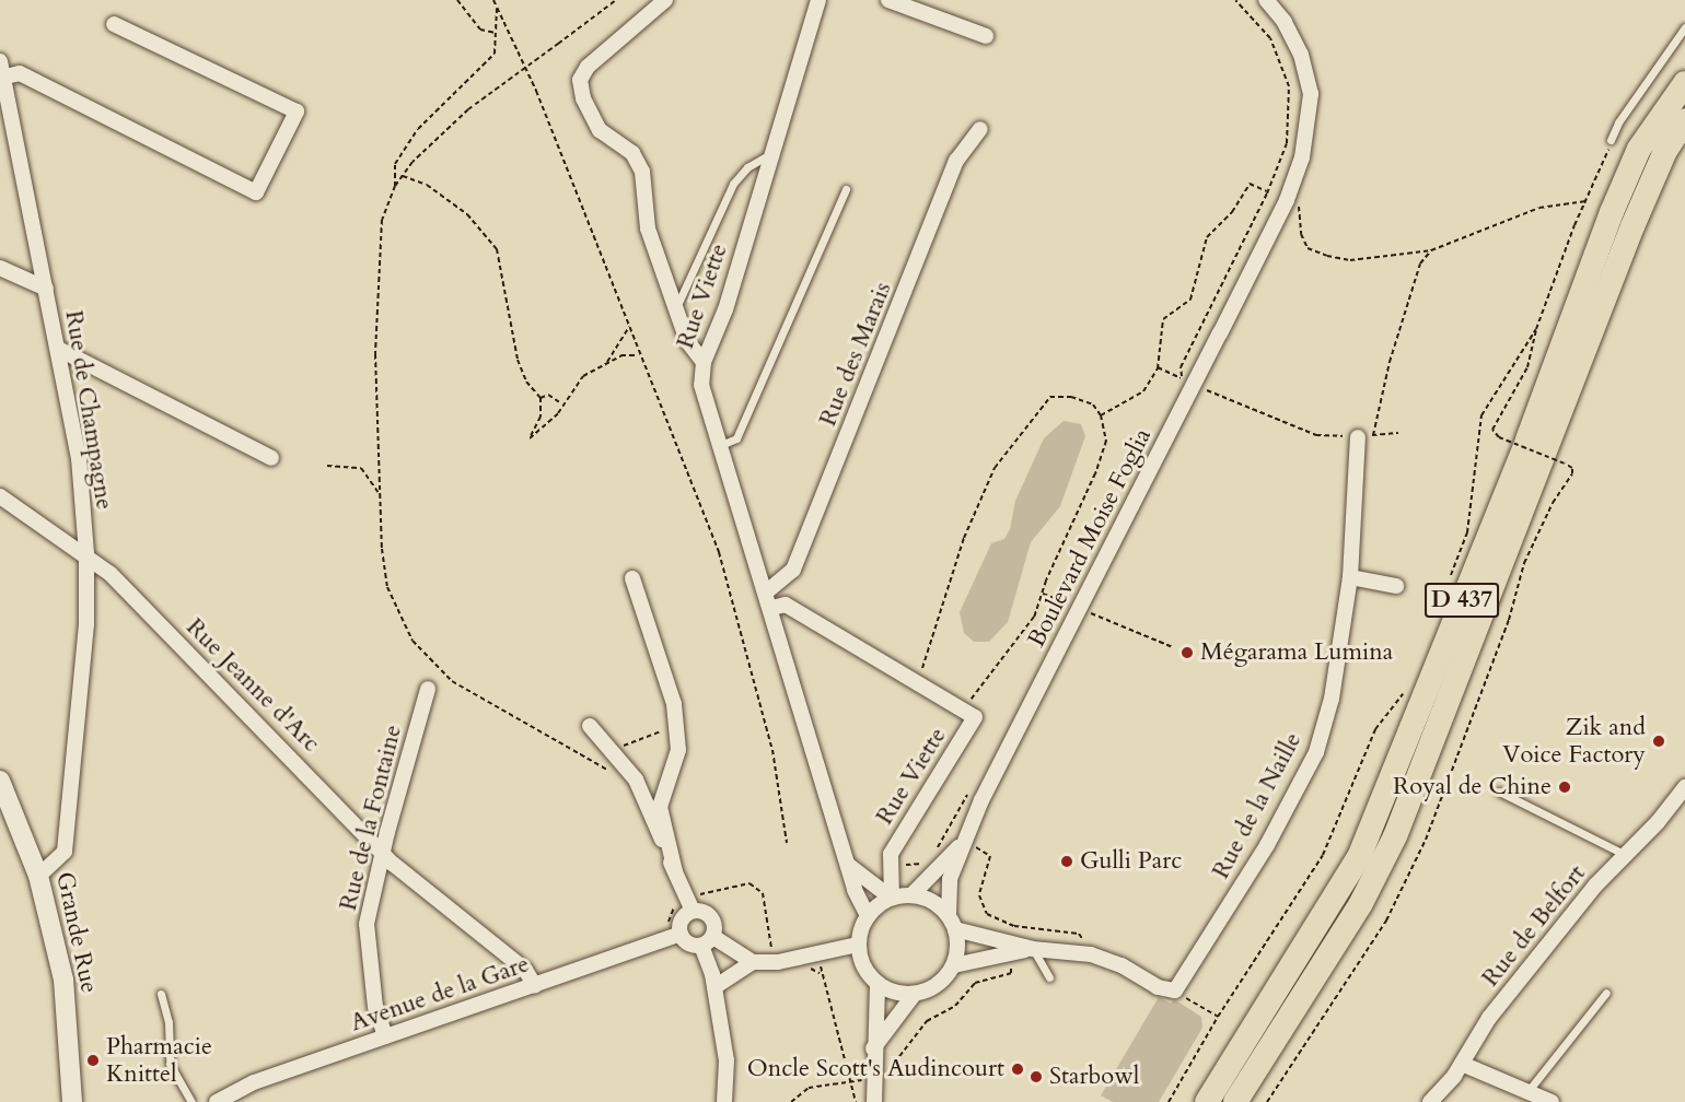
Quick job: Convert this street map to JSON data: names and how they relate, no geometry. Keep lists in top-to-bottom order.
{
  "streets": {
    "main road": ["D 437"],
    "street": [
      "Rue Viette",
      "Rue des Marais",
      "Rue de Champagne",
      "Boulevard Moise Foglia",
      "Rue Jeanne d'Arc",
      "Rue de la Naille",
      "Rue de la Fontaine",
      "Rue de Belfort",
      "Grande Rue",
      "Avenue de la Gare"
    ]
  },
  "crossings": [
    ["Rue Viette", "Rue des Marais"],
    ["Rue Viette", "Boulevard Moise Foglia"],
    ["Rue de Champagne", "Rue Jeanne d'Arc"],
    ["Rue de Champagne", "Grande Rue"],
    ["Rue Jeanne d'Arc", "Rue de la Fontaine"],
    ["Rue Jeanne d'Arc", "Avenue de la Gare"],
    ["Rue de la Fontaine", "Avenue de la Gare"]
  ],
  "places": [
    "Mégarama Lumina",
    "Zik and Voice Factory",
    "Royal de Chine",
    "Gulli Parc",
    "Pharmacie Knittel",
    "Oncle Scott's Audincourt",
    "Starbowl"
  ]
}
